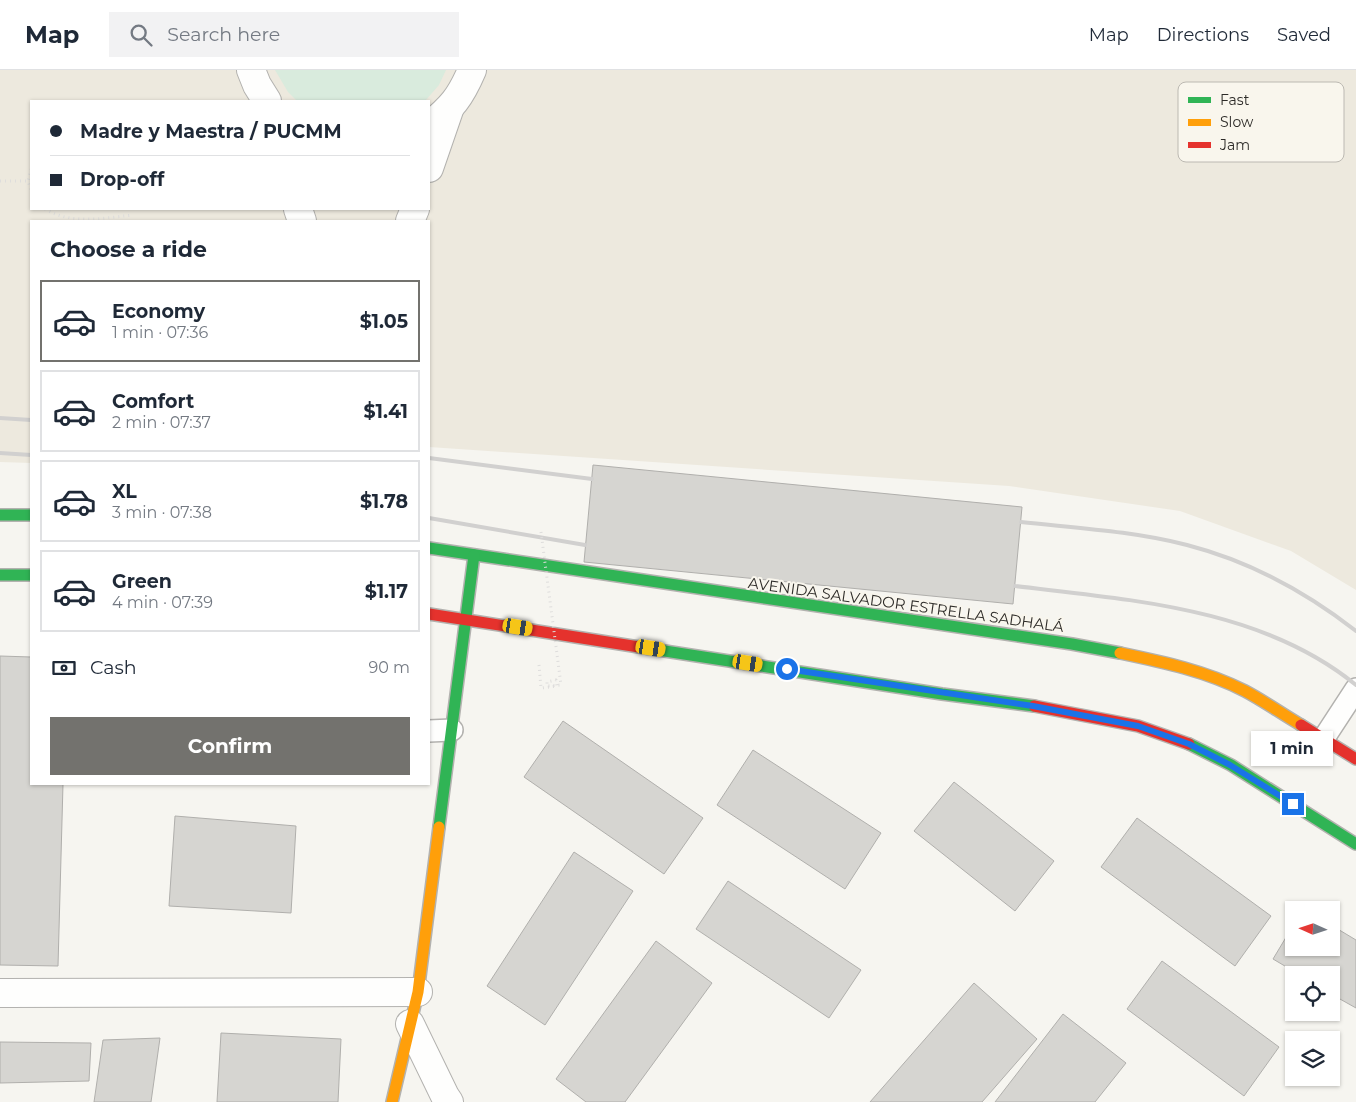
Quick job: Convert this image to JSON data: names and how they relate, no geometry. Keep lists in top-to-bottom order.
{
  "streets": {
    "main road": ["AVENIDA SALVADOR ESTRELLA SADHALÁ"]
  },
  "legend": ["Fast", "Slow", "Jam"],
  "north": "left",
  "page": {
    "header": "Map",
    "search": "Search here",
    "nav": ["Map", "Directions", "Saved"],
    "banner": ["Madre y Maestra / PUCMM", "Drop-off"],
    "heading": "Choose a ride",
    "list": [
      {
        "name": "Economy",
        "note": "1 min · 07:36",
        "value": "$1.05"
      },
      {
        "name": "Comfort",
        "note": "2 min · 07:37",
        "value": "$1.41"
      },
      {
        "name": "XL",
        "note": "3 min · 07:38",
        "value": "$1.78"
      },
      {
        "name": "Green",
        "note": "4 min · 07:39",
        "value": "$1.17"
      }
    ],
    "pay": ["Cash", "90 m"],
    "buttons": "Confirm",
    "bubble": "1 min"
  }
}
